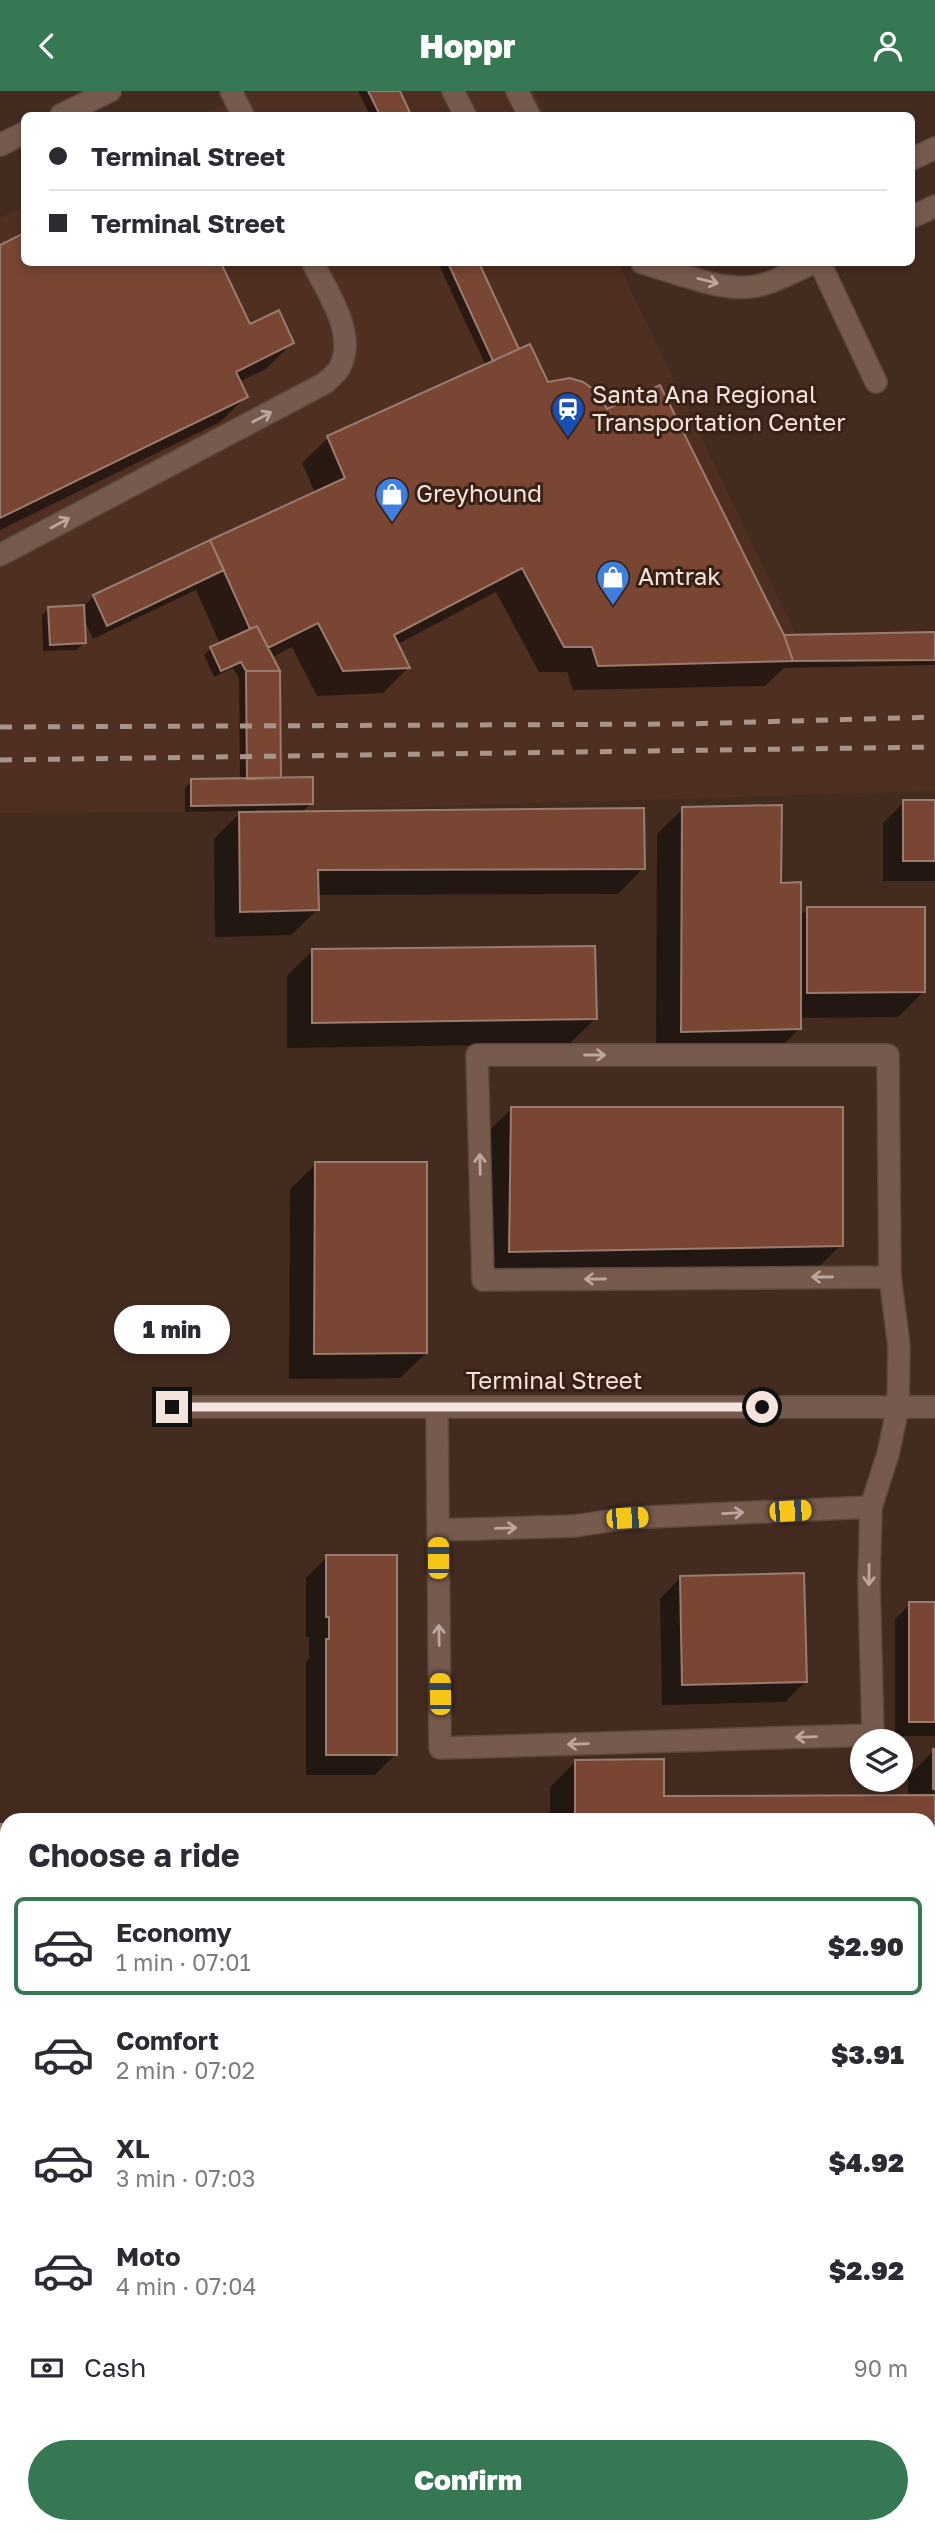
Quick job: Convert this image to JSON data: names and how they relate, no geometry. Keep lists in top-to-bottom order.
{
  "streets": {
    "street": ["Terminal Street"]
  },
  "places": {
    "station": ["Santa Ana Regional Transportation Center"],
    "shop": ["Greyhound", "Amtrak"]
  },
  "page": {
    "header": "Hoppr",
    "banner": ["Terminal Street", "Terminal Street"],
    "bubble": "1 min",
    "heading": "Choose a ride",
    "list": [
      {
        "name": "Economy",
        "note": "1 min · 07:01",
        "value": "$2.90"
      },
      {
        "name": "Comfort",
        "note": "2 min · 07:02",
        "value": "$3.91"
      },
      {
        "name": "XL",
        "note": "3 min · 07:03",
        "value": "$4.92"
      },
      {
        "name": "Moto",
        "note": "4 min · 07:04",
        "value": "$2.92"
      }
    ],
    "pay": ["Cash", "90 m"],
    "buttons": "Confirm"
  }
}
